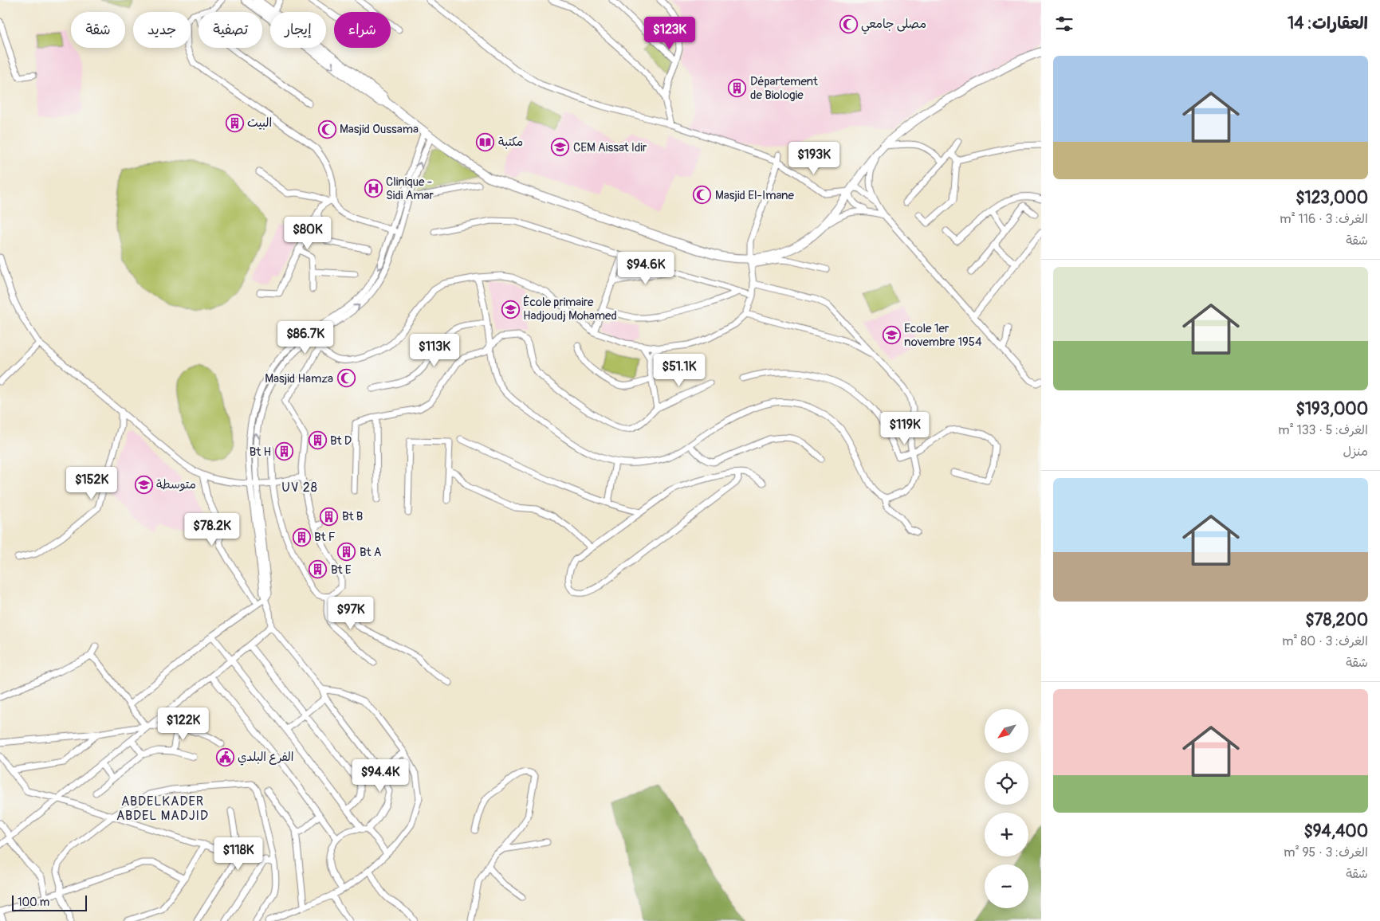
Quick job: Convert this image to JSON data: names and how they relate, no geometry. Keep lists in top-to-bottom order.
{
  "districts": ["UV 28", "ABDELKADER ABDEL MADJID"],
  "places": {
    "mosque": [
      "مصلى جامعي",
      "Masjid Oussama",
      "Masjid El-Imane",
      "Masjid Hamza"
    ],
    "building": [
      "Département de Biologie",
      "البيت",
      "Bt D",
      "Bt H",
      "Bt B",
      "Bt F",
      "Bt A",
      "Bt E"
    ],
    "library": ["مكتبة"],
    "school or university": [
      "CEM Aissat Idir",
      "École primaire Hadjoudj Mohamed",
      "Ecole 1er novembre 1954",
      "متوسطة"
    ],
    "hospital": ["Clinique - Sidi Amar"],
    "public building": ["الفرع البلدي"]
  },
  "scale_bar": "100 m",
  "north": "bottom left",
  "page": {
    "heading": "العقارات: 14",
    "chip": [
      "شراء",
      "إيجار",
      "تصفية",
      "جديد",
      "شقة"
    ],
    "price": [
      "$123K",
      "$193K",
      "$80K",
      "$94.6K",
      "$86.7K",
      "$113K",
      "$51.1K",
      "$119K",
      "$152K",
      "$78.2K",
      "$97K",
      "$122K",
      "$94.4K",
      "$118K"
    ],
    "list": [
      {
        "name": "$123,000",
        "note": "الغرف: 3 · 116 m² · شقة"
      },
      {
        "name": "$193,000",
        "note": "الغرف: 5 · 133 m² · منزل"
      },
      {
        "name": "$78,200",
        "note": "الغرف: 3 · 80 m² · شقة"
      },
      {
        "name": "$94,400",
        "note": "الغرف: 3 · 95 m² · شقة"
      }
    ],
    "map_buttons": ["+", "−"],
    "scale": "100 m"
  }
}
